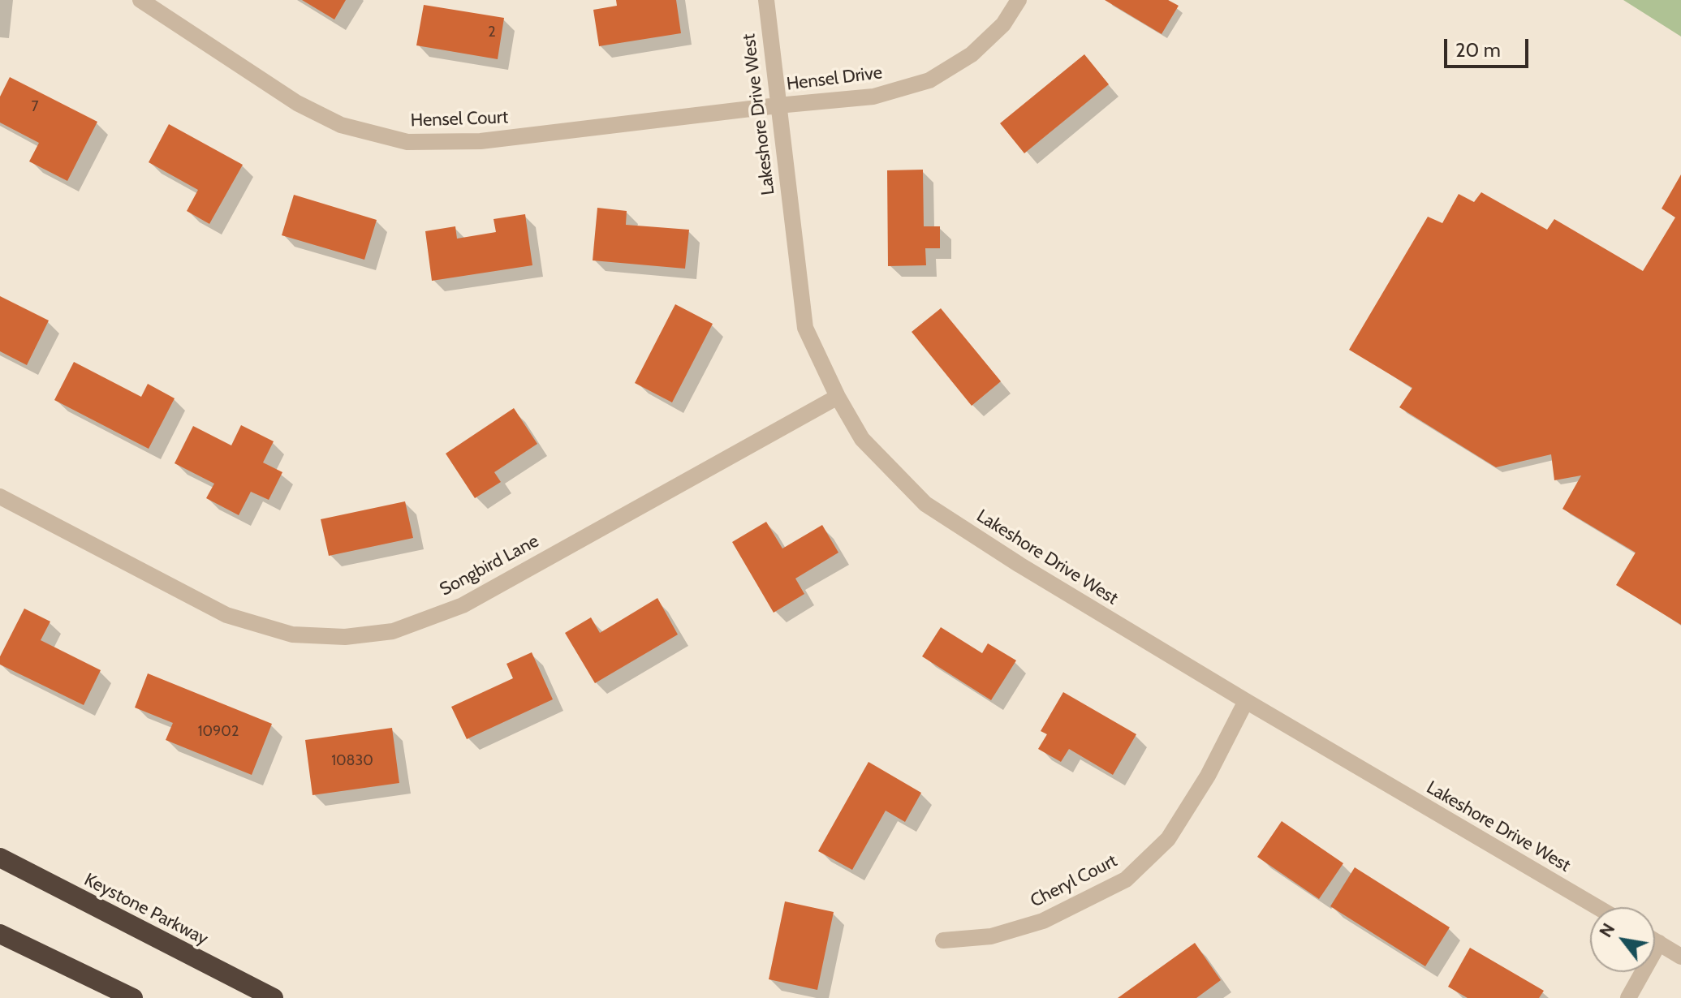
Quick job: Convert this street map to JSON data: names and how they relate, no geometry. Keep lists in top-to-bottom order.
{
  "streets": {
    "highway": ["Keystone Parkway"],
    "street": [
      "Hensel Drive",
      "Lakeshore Drive West",
      "Hensel Court",
      "Songbird Lane",
      "Cheryl Court"
    ]
  },
  "crossings": [
    ["Hensel Drive", "Lakeshore Drive West"],
    ["Hensel Drive", "Hensel Court"],
    ["Lakeshore Drive West", "Hensel Court"],
    ["Lakeshore Drive West", "Songbird Lane"],
    ["Lakeshore Drive West", "Cheryl Court"]
  ],
  "house_numbers": [
    "2",
    "7",
    "10902",
    "10830"
  ],
  "scale_bar": "20 m",
  "north": "top left"
}
